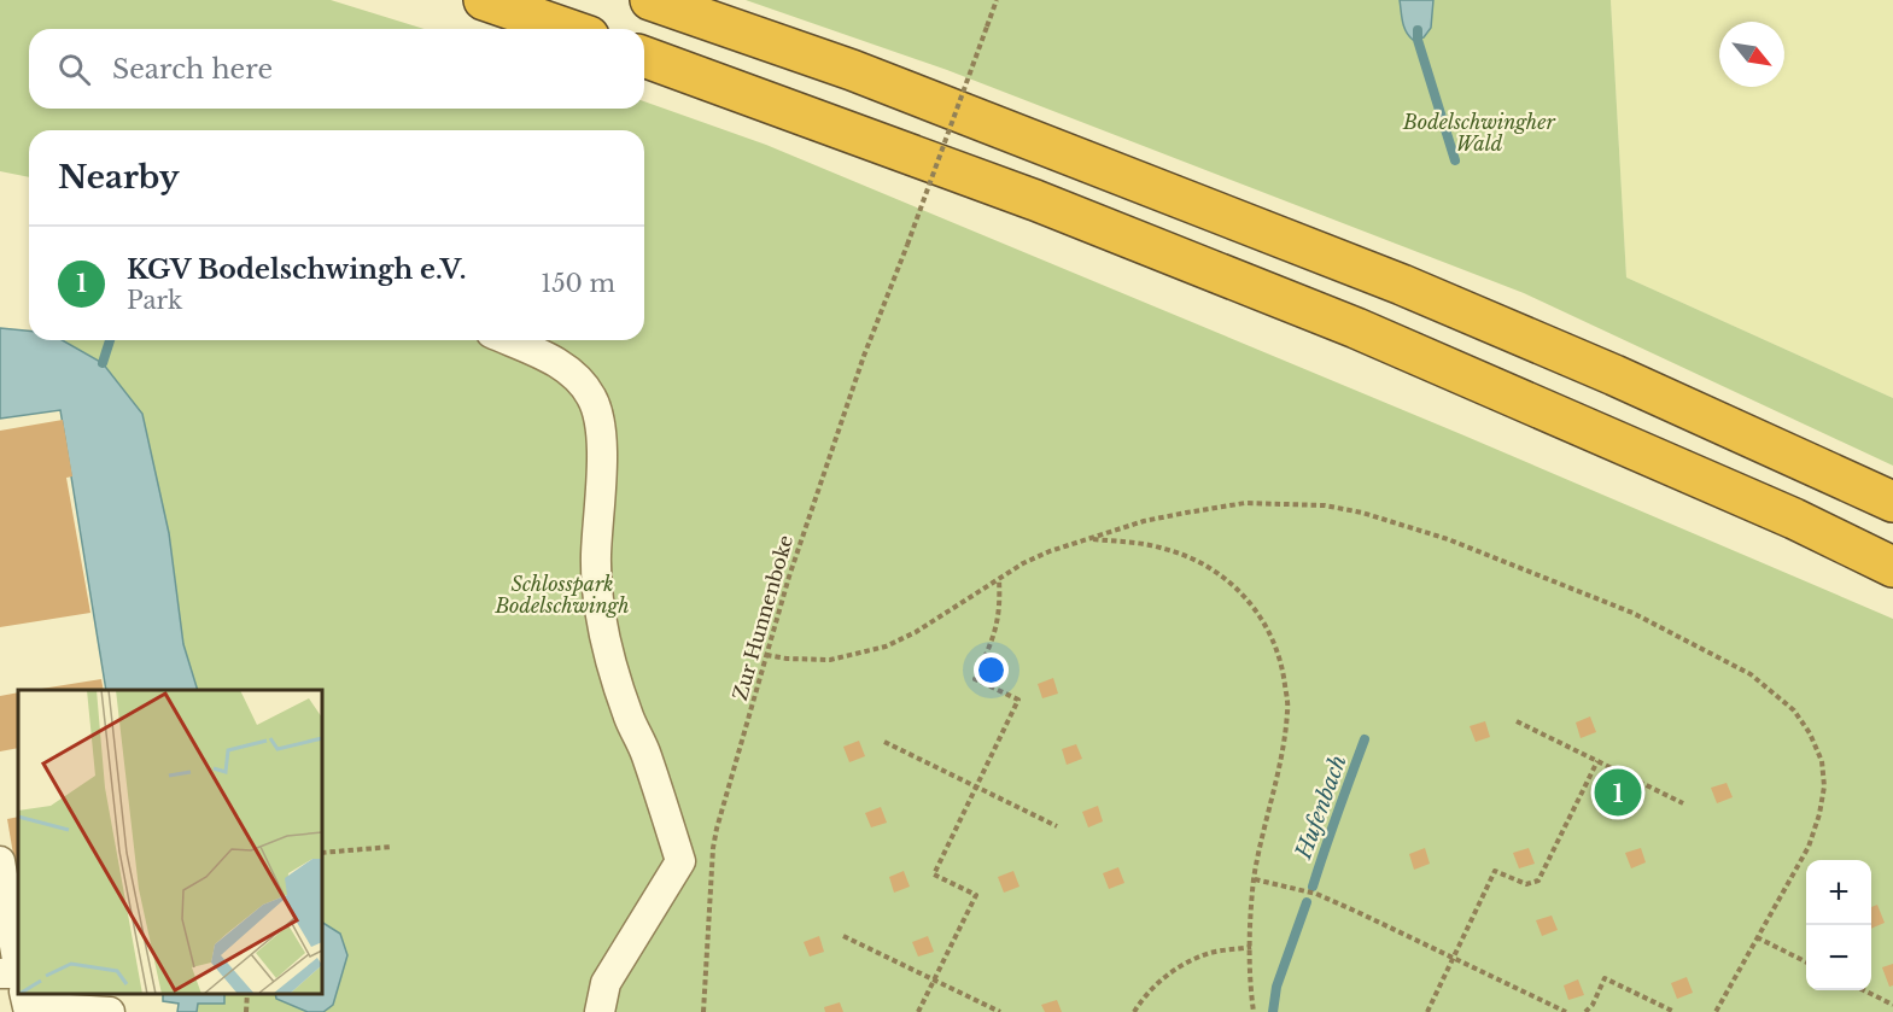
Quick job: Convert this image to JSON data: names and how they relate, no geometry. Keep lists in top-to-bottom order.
{
  "streets": {
    "path": ["Zur Hunnenboke"]
  },
  "water": ["Hufenbach"],
  "parks": ["Bodelschwingher Wald", "Schlosspark Bodelschwingh"],
  "north": "bottom right",
  "page": {
    "search": "Search here",
    "heading": "Nearby",
    "list": [
      {
        "mark": "1",
        "name": "KGV Bodelschwingh e.V.",
        "note": "Park",
        "value": "150 m"
      }
    ],
    "pins": "1",
    "map_buttons": ["+", "−"]
  }
}
